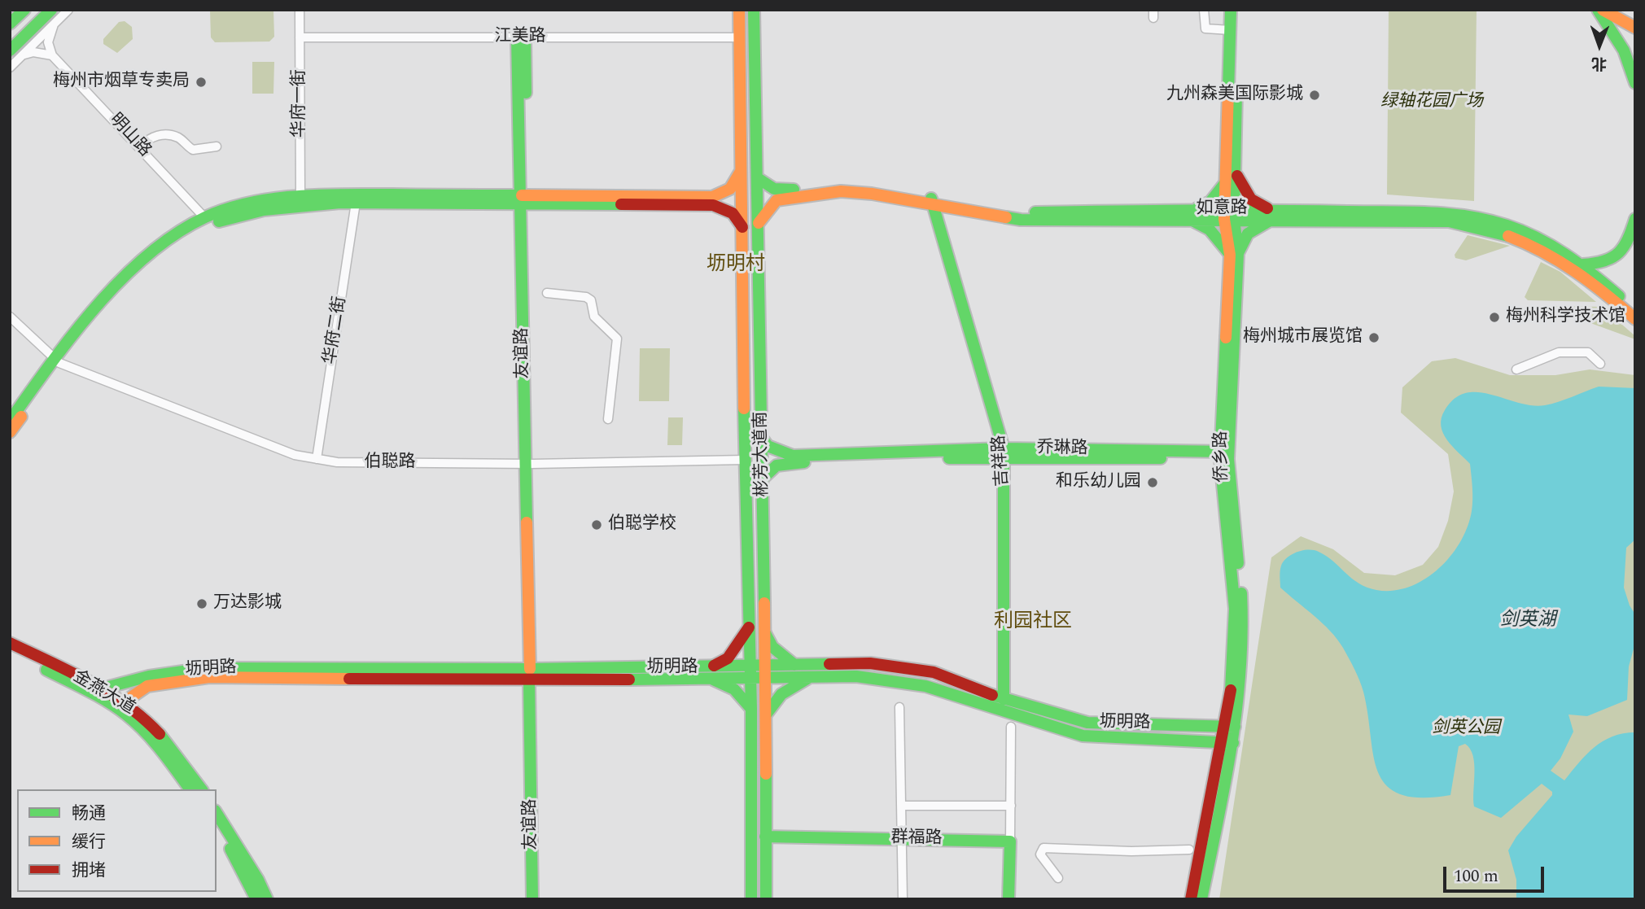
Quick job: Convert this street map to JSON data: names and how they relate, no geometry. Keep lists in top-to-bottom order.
{
  "streets": {
    "main road": [
      "如意路",
      "友谊路",
      "乔琳路",
      "彬芳大道南",
      "侨乡路",
      "吉祥路",
      "坜明路",
      "金燕大道",
      "群福路"
    ],
    "street": [
      "江美路",
      "华府一街",
      "明山路",
      "华府二街",
      "伯聪路"
    ]
  },
  "crossings": [
    ["江美路", "华府一街"],
    ["江美路", "友谊路"],
    ["江美路", "彬芳大道南"],
    ["如意路", "侨乡路"],
    ["如意路", "吉祥路"],
    ["华府二街", "伯聪路"],
    ["友谊路", "伯聪路"],
    ["友谊路", "坜明路"],
    ["乔琳路", "侨乡路"],
    ["乔琳路", "吉祥路"],
    ["彬芳大道南", "伯聪路"],
    ["彬芳大道南", "坜明路"],
    ["彬芳大道南", "群福路"],
    ["侨乡路", "坜明路"],
    ["吉祥路", "坜明路"],
    ["坜明路", "金燕大道"]
  ],
  "districts": ["坜明村", "利园社区"],
  "water": ["剑英湖"],
  "parks": ["绿轴花园广场", "剑英公园"],
  "places": [
    "梅州市烟草专卖局",
    "九州森美国际影城",
    "梅州科学技术馆",
    "梅州城市展览馆",
    "和乐幼儿园",
    "伯聪学校",
    "万达影城"
  ],
  "legend": ["畅通", "缓行", "拥堵"],
  "scale_bar": "100 m",
  "north": "bottom"
}
